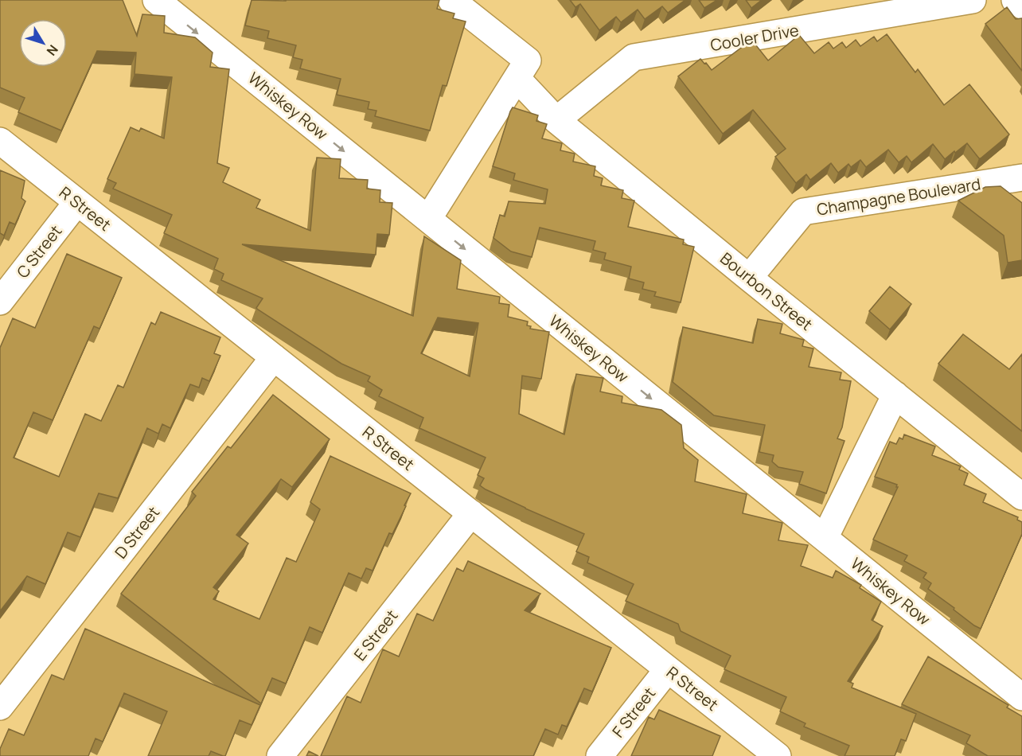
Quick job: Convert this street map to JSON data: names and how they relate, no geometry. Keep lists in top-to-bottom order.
{
  "streets": {
    "lane": [
      "Cooler Drive",
      "Whiskey Row",
      "Champagne Boulevard",
      "R Street",
      "C Street",
      "Bourbon Street",
      "D Street",
      "E Street",
      "F Street"
    ]
  },
  "crossings": [
    ["Cooler Drive", "Bourbon Street"],
    ["Champagne Boulevard", "Bourbon Street"],
    ["R Street", "C Street"],
    ["R Street", "D Street"],
    ["R Street", "E Street"],
    ["R Street", "F Street"]
  ],
  "one_way": ["Whiskey Row"],
  "north": "bottom right"
}
